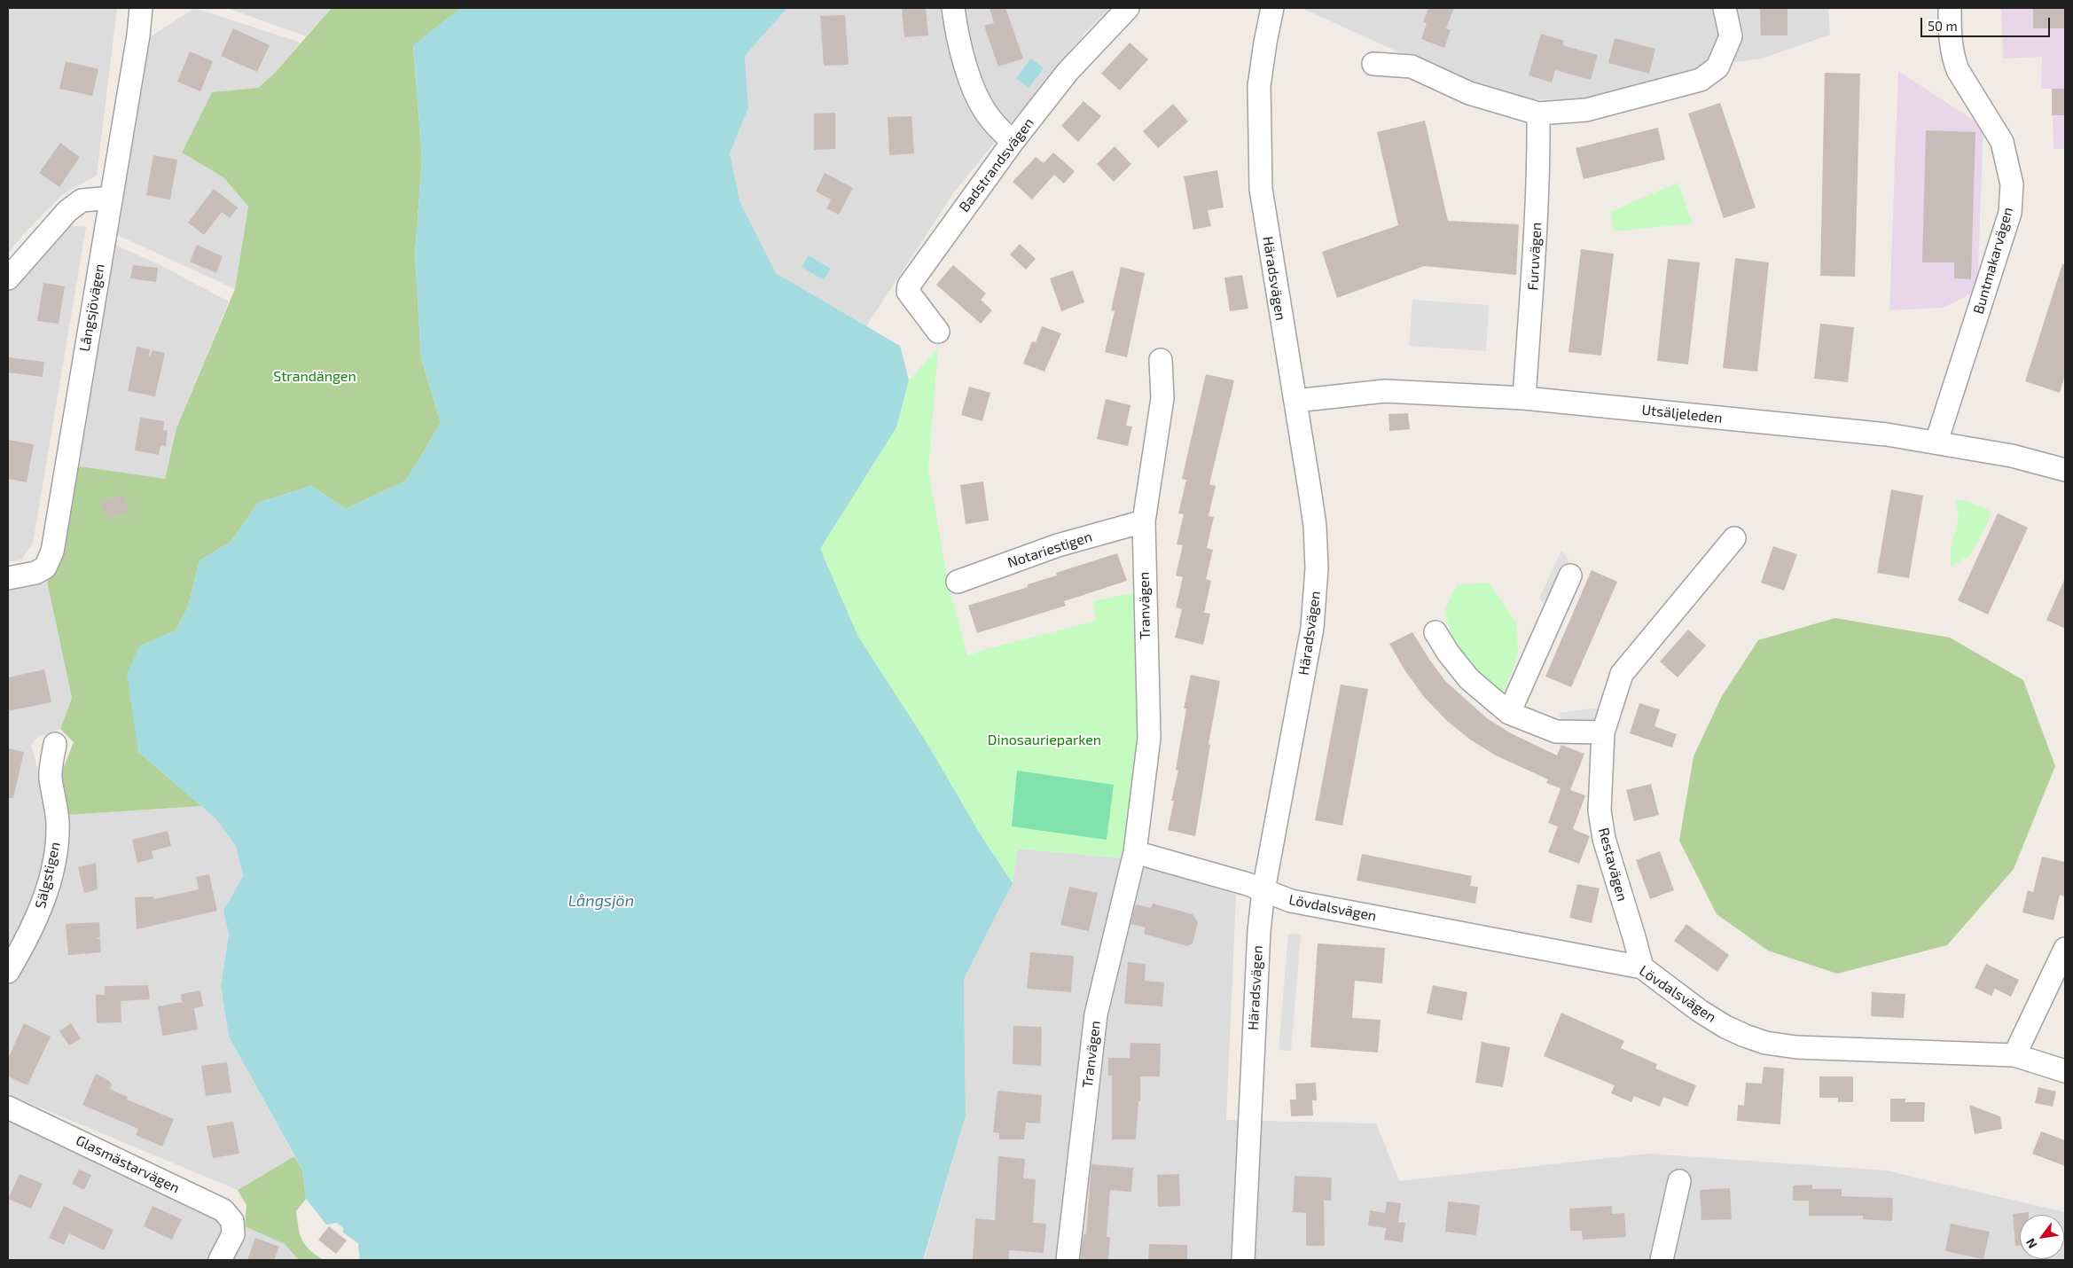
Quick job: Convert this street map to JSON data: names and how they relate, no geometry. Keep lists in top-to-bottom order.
{
  "streets": {
    "street": [
      "Badstrandsvägen",
      "Furuvägen",
      "Buntmakarvägen",
      "Häradsvägen",
      "Långsjövägen",
      "Utsäljeleden",
      "Notariestigen",
      "Tranvägen",
      "Restavägen",
      "Sälgstigen",
      "Lövdalsvägen",
      "Glasmästarvägen"
    ]
  },
  "crossings": [
    ["Furuvägen", "Utsäljeleden"],
    ["Buntmakarvägen", "Utsäljeleden"],
    ["Häradsvägen", "Utsäljeleden"],
    ["Häradsvägen", "Lövdalsvägen"],
    ["Notariestigen", "Tranvägen"],
    ["Restavägen", "Lövdalsvägen"]
  ],
  "water": ["Långsjön"],
  "parks": ["Strandängen", "Dinosaurieparken"],
  "scale_bar": "50 m",
  "north": "bottom left"
}
